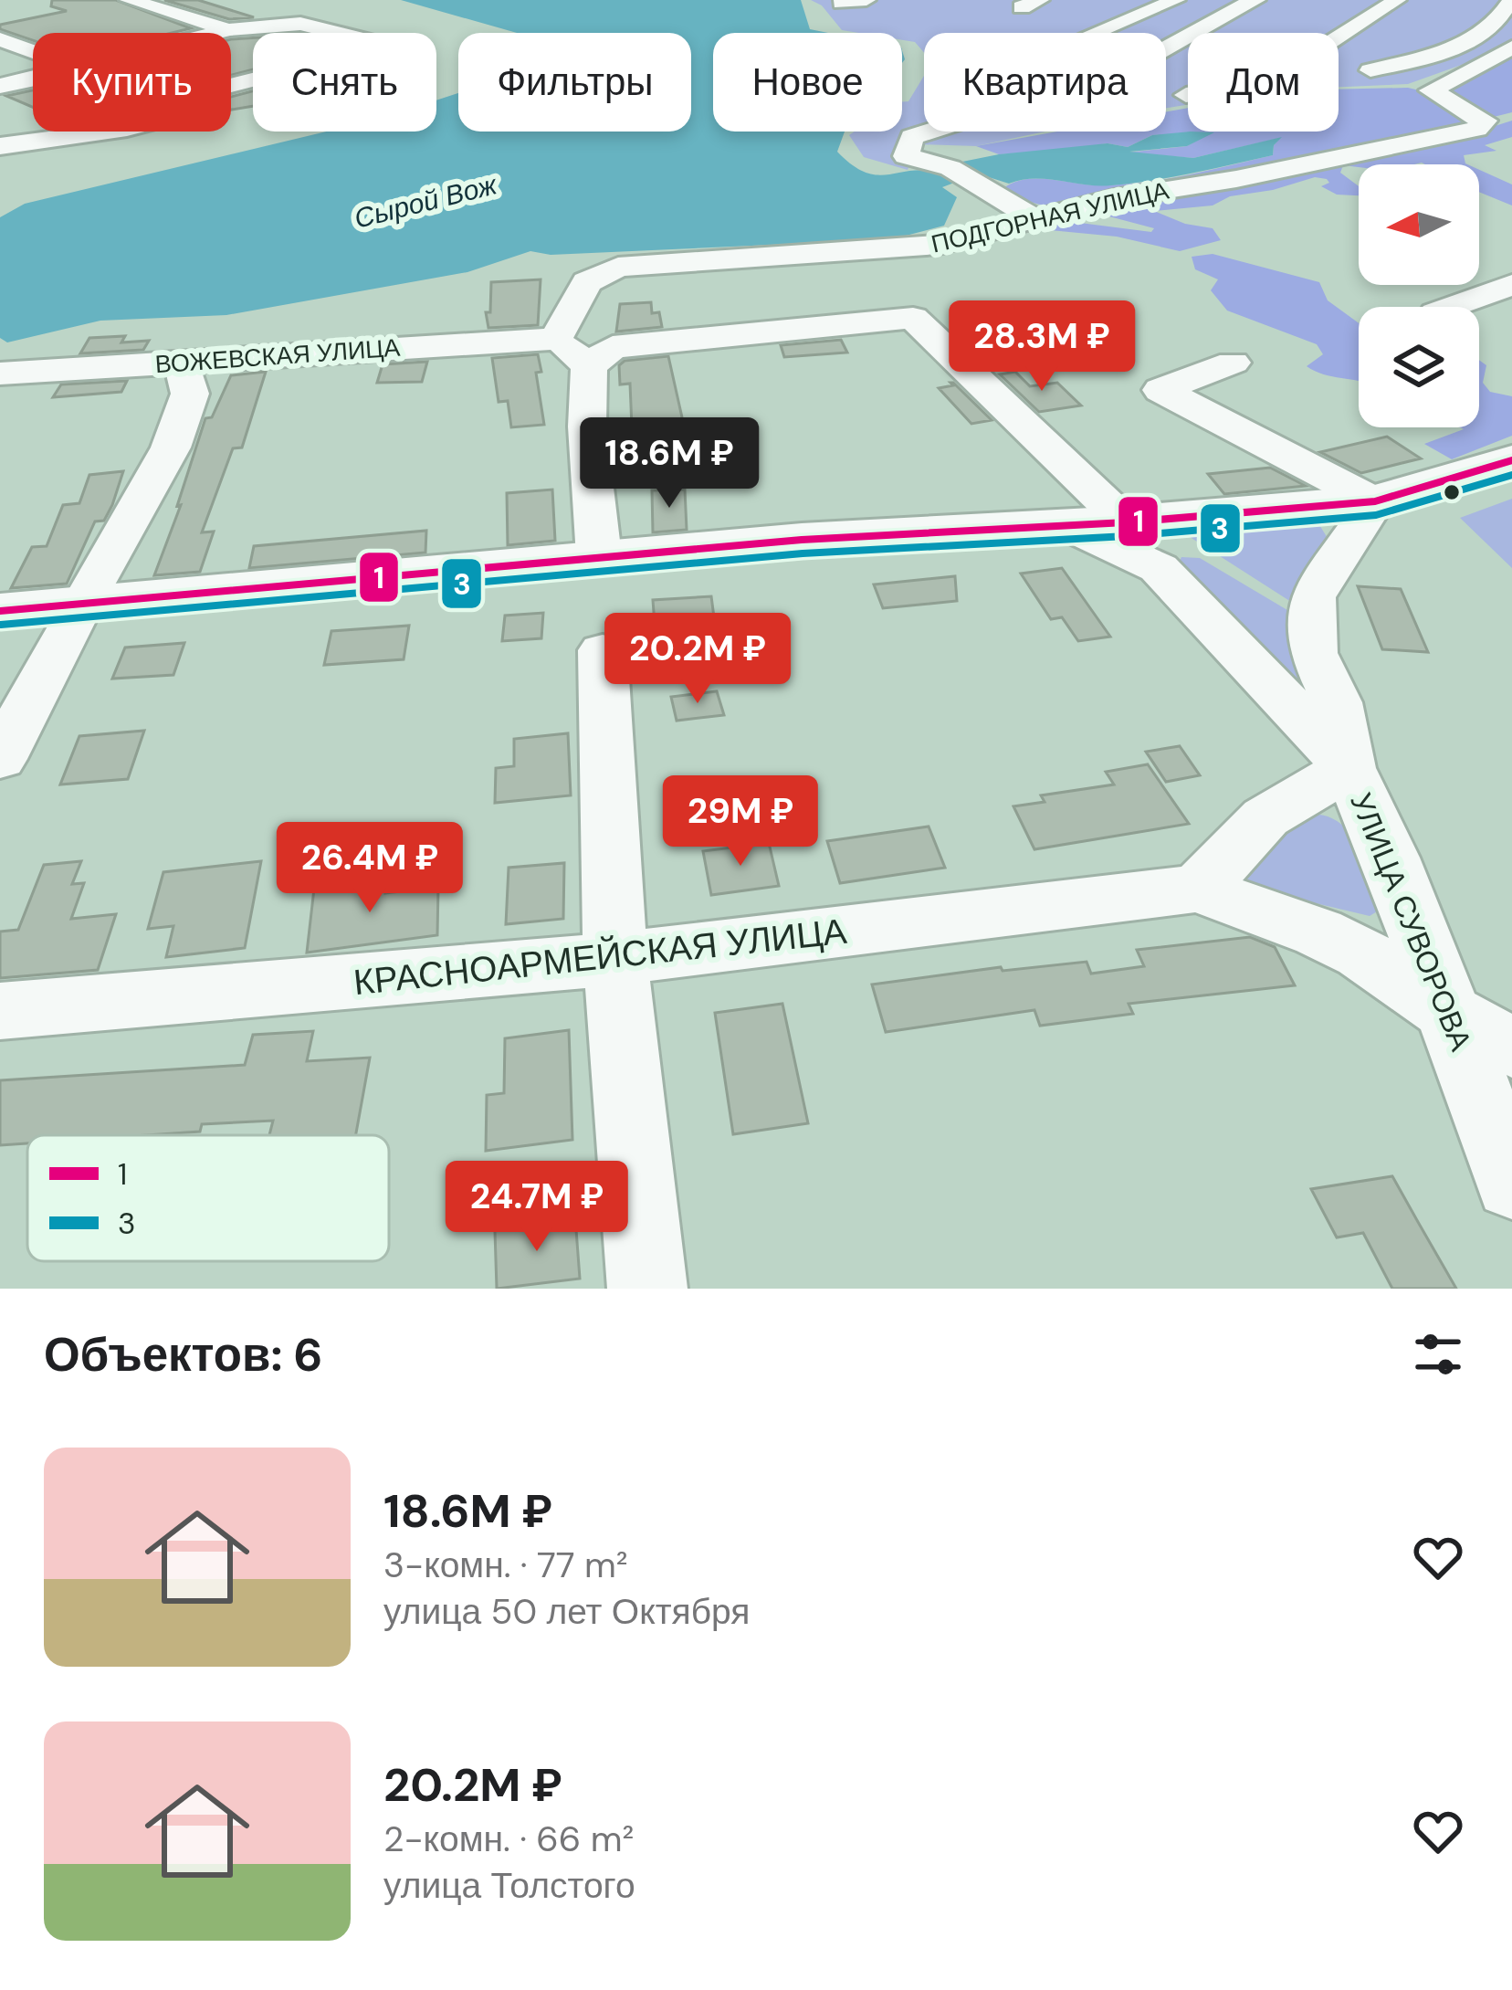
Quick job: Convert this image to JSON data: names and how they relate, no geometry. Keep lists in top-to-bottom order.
{
  "streets": {
    "street": [
      "ПОДГОРНАЯ УЛИЦА",
      "ВОЖЕВСКАЯ УЛИЦА",
      "УЛИЦА СУВОРОВА",
      "КРАСНОАРМЕЙСКАЯ УЛИЦА"
    ]
  },
  "crossings": [
    ["ПОДГОРНАЯ УЛИЦА", "ВОЖЕВСКАЯ УЛИЦА"]
  ],
  "water": ["Сырой Вож"],
  "lines": ["transit line 1", "transit line 3"],
  "legend": ["1", "3"],
  "north": "left",
  "page": {
    "chip": [
      "Купить",
      "Снять",
      "Фильтры",
      "Новое",
      "Квартира",
      "Дом"
    ],
    "price": [
      "28.3M ₽",
      "18.6M ₽",
      "20.2M ₽",
      "29M ₽",
      "26.4M ₽",
      "24.7M ₽"
    ],
    "heading": "Объектов: 6",
    "list": [
      {
        "name": "18.6M ₽",
        "note": "3-комн. · 77 m² · улица 50 лет Октября"
      },
      {
        "name": "20.2M ₽",
        "note": "2-комн. · 66 m² · улица Толстого"
      }
    ]
  }
}
